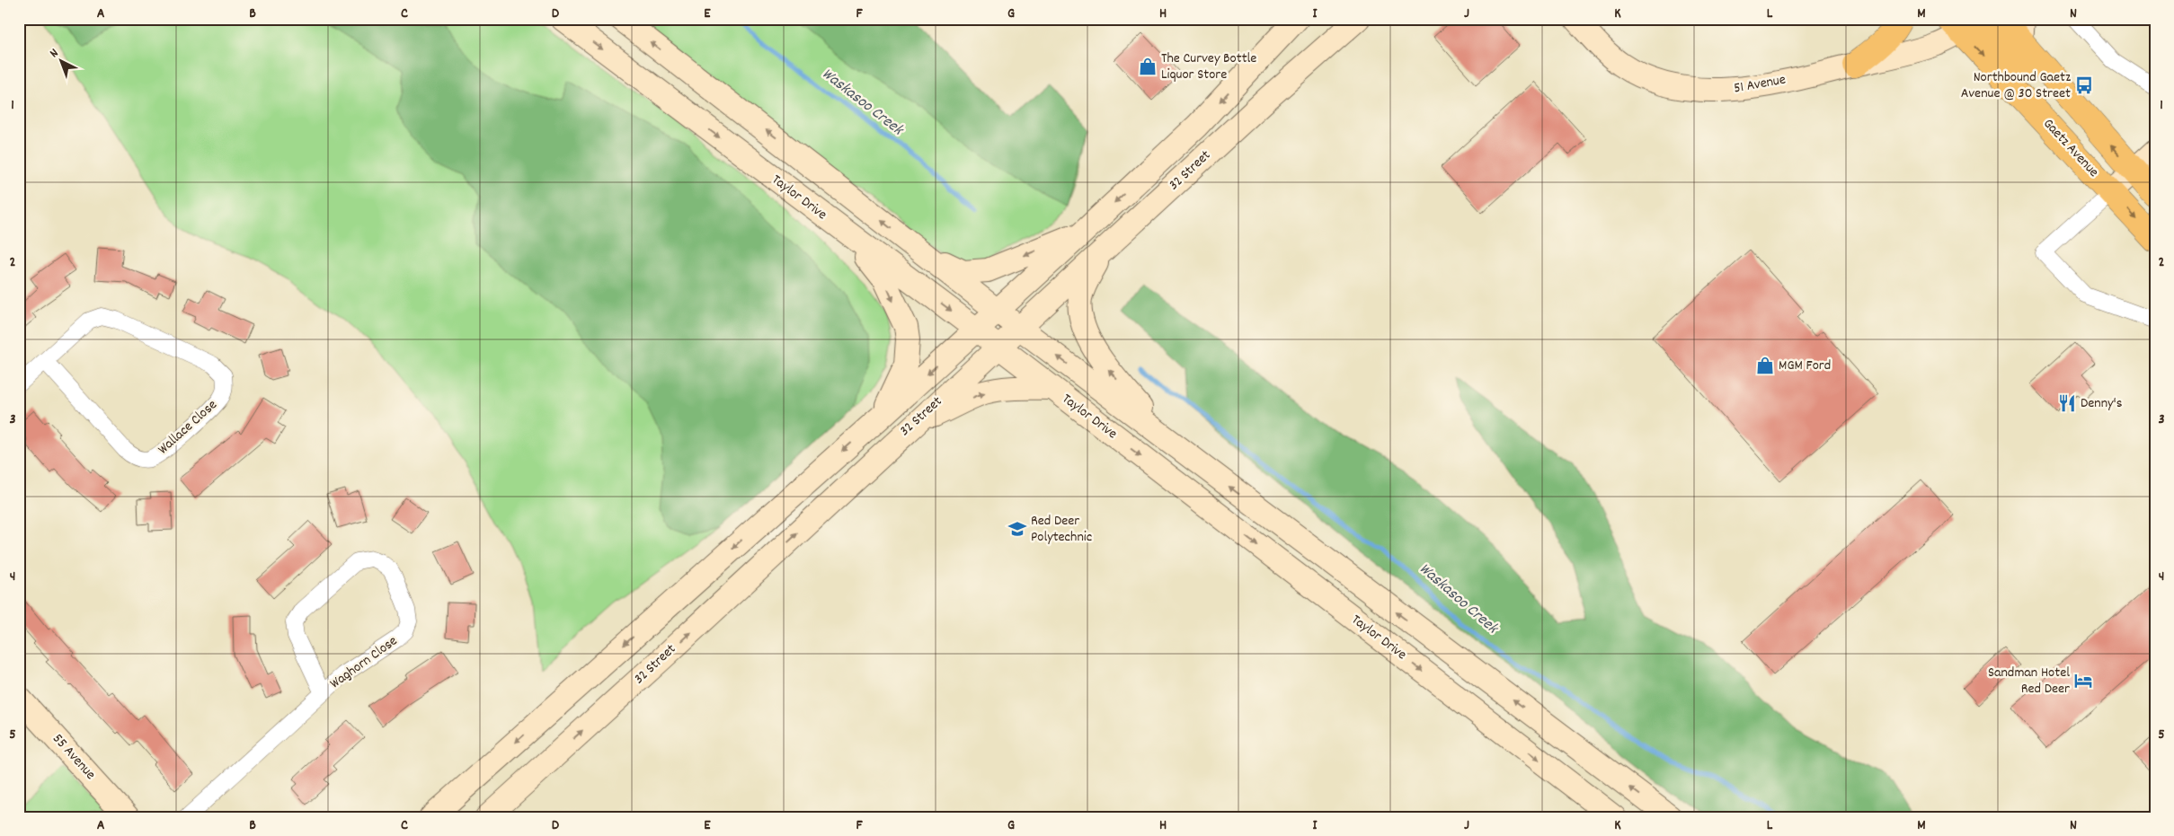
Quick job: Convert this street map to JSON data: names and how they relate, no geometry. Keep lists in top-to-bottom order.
{
  "streets": {
    "main road": [
      "51 Avenue",
      "Gaetz Avenue",
      "32 Street",
      "Taylor Drive",
      "55 Avenue"
    ],
    "street": ["Wallace Close", "Waghorn Close"]
  },
  "crossings": [
    ["51 Avenue", "Gaetz Avenue"],
    ["32 Street", "Taylor Drive"]
  ],
  "water": ["Waskasoo Creek"],
  "places": {
    "shop": ["The Curvey Bottle Liquor Store", "MGM Ford"],
    "bus stop": ["Northbound Gaetz Avenue @ 30 Street"],
    "restaurant": ["Denny's"],
    "school or university": ["Red Deer Polytechnic"],
    "hotel": ["Sandman Hotel Red Deer"]
  },
  "north": "top left",
  "grid": {
    "columns": [
      "A",
      "B",
      "C",
      "D",
      "E",
      "F",
      "G",
      "H",
      "I",
      "J",
      "K",
      "L",
      "M",
      "N"
    ],
    "rows": [
      "1",
      "2",
      "3",
      "4",
      "5"
    ]
  }
}
